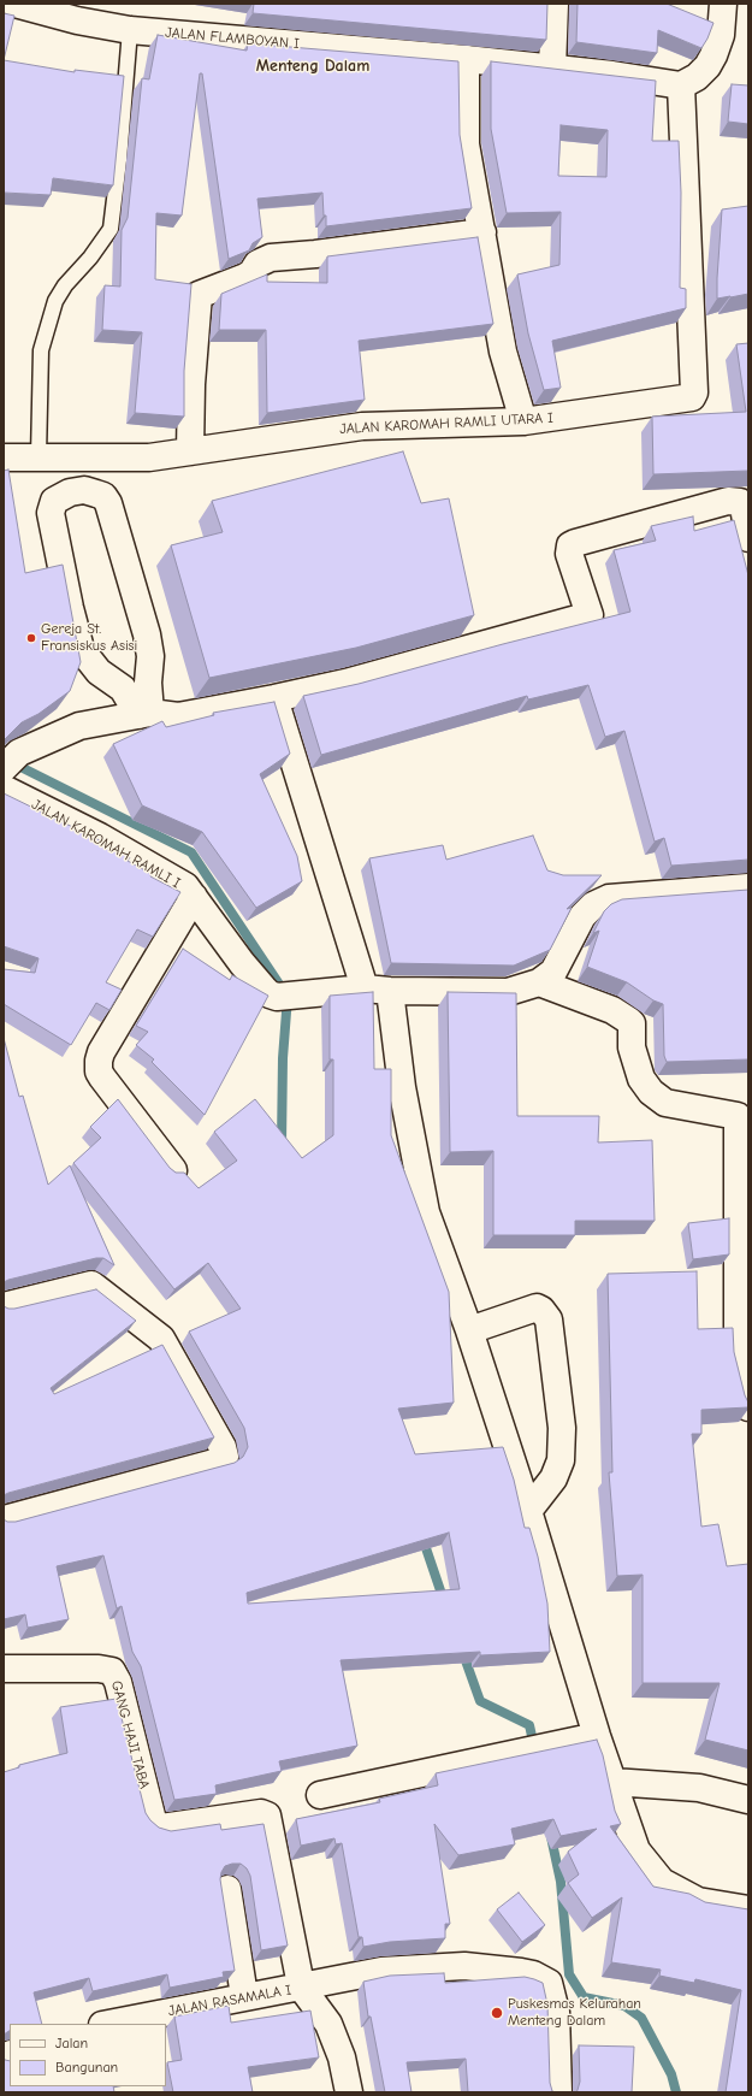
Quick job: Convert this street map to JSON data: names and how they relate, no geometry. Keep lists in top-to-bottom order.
{
  "streets": {
    "street": [
      "JALAN FLAMBOYAN I",
      "JALAN KAROMAH RAMLI UTARA I",
      "JALAN KAROMAH RAMLI I",
      "GANG HAJI TABA",
      "JALAN RASAMALA I"
    ]
  },
  "crossings": [
    ["JALAN FLAMBOYAN I", "JALAN KAROMAH RAMLI UTARA I"],
    ["GANG HAJI TABA", "JALAN RASAMALA I"]
  ],
  "districts": ["Menteng Dalam"],
  "places": ["Gereja St. Fransiskus Asisi", "Puskesmas Kelurahan Menteng Dalam"],
  "legend": ["Jalan", "Bangunan"]
}
